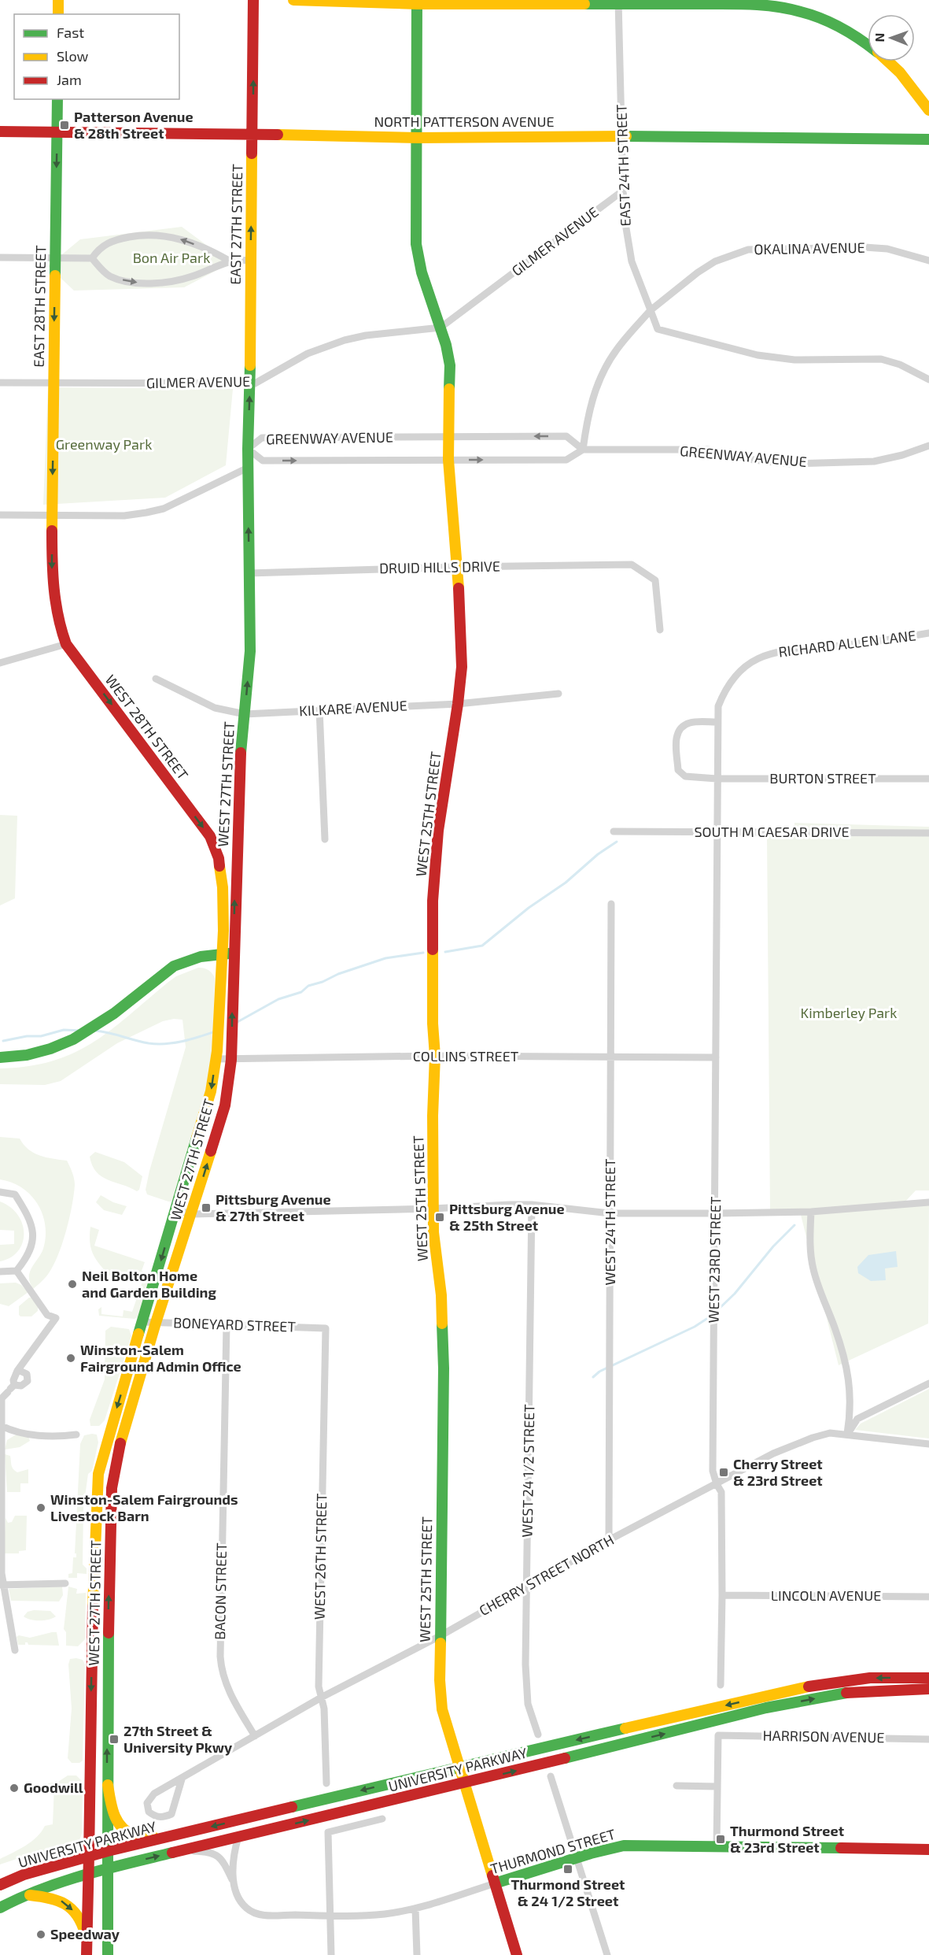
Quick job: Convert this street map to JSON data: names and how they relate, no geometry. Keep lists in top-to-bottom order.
{
  "streets": {
    "street": [
      "NORTH PATTERSON AVENUE",
      "EAST 24TH STREET",
      "EAST 27TH STREET",
      "GILMER AVENUE",
      "OKALINA AVENUE",
      "EAST 28TH STREET",
      "GREENWAY AVENUE",
      "DRUID HILLS DRIVE",
      "RICHARD ALLEN LANE",
      "KILKARE AVENUE",
      "WEST 28TH STREET",
      "BURTON STREET",
      "WEST 27TH STREET",
      "WEST 25TH STREET",
      "SOUTH M CAESAR DRIVE",
      "COLLINS STREET",
      "WEST 24TH STREET",
      "WEST 23RD STREET",
      "BONEYARD STREET",
      "WEST 24 1/2 STREET",
      "WEST 26TH STREET",
      "CHERRY STREET NORTH",
      "BACON STREET",
      "LINCOLN AVENUE",
      "HARRISON AVENUE",
      "UNIVERSITY PARKWAY",
      "THURMOND STREET"
    ]
  },
  "crossings": [
    ["NORTH PATTERSON AVENUE", "EAST 24TH STREET"],
    ["NORTH PATTERSON AVENUE", "EAST 27TH STREET"],
    ["NORTH PATTERSON AVENUE", "EAST 28TH STREET"],
    ["NORTH PATTERSON AVENUE", "WEST 25TH STREET"],
    ["EAST 24TH STREET", "GILMER AVENUE"],
    ["EAST 24TH STREET", "OKALINA AVENUE"],
    ["EAST 27TH STREET", "GILMER AVENUE"],
    ["EAST 27TH STREET", "GREENWAY AVENUE"],
    ["EAST 27TH STREET", "WEST 27TH STREET"],
    ["GILMER AVENUE", "EAST 28TH STREET"],
    ["GILMER AVENUE", "WEST 25TH STREET"],
    ["EAST 28TH STREET", "WEST 28TH STREET"],
    ["GREENWAY AVENUE", "WEST 27TH STREET"],
    ["GREENWAY AVENUE", "WEST 25TH STREET"],
    ["DRUID HILLS DRIVE", "WEST 27TH STREET"],
    ["DRUID HILLS DRIVE", "WEST 25TH STREET"],
    ["RICHARD ALLEN LANE", "BURTON STREET"],
    ["RICHARD ALLEN LANE", "SOUTH M CAESAR DRIVE"],
    ["RICHARD ALLEN LANE", "WEST 23RD STREET"],
    ["KILKARE AVENUE", "WEST 27TH STREET"],
    ["KILKARE AVENUE", "WEST 25TH STREET"],
    ["WEST 28TH STREET", "WEST 27TH STREET"],
    ["WEST 27TH STREET", "COLLINS STREET"],
    ["WEST 27TH STREET", "BONEYARD STREET"],
    ["WEST 27TH STREET", "UNIVERSITY PARKWAY"],
    ["WEST 25TH STREET", "COLLINS STREET"],
    ["WEST 25TH STREET", "CHERRY STREET NORTH"],
    ["WEST 25TH STREET", "UNIVERSITY PARKWAY"],
    ["WEST 25TH STREET", "THURMOND STREET"],
    ["SOUTH M CAESAR DRIVE", "WEST 23RD STREET"],
    ["COLLINS STREET", "WEST 24TH STREET"],
    ["COLLINS STREET", "WEST 23RD STREET"],
    ["WEST 24TH STREET", "CHERRY STREET NORTH"],
    ["WEST 23RD STREET", "CHERRY STREET NORTH"],
    ["WEST 23RD STREET", "LINCOLN AVENUE"],
    ["BONEYARD STREET", "WEST 26TH STREET"],
    ["BONEYARD STREET", "BACON STREET"],
    ["WEST 24 1/2 STREET", "CHERRY STREET NORTH"],
    ["WEST 26TH STREET", "CHERRY STREET NORTH"],
    ["CHERRY STREET NORTH", "BACON STREET"],
    ["UNIVERSITY PARKWAY", "THURMOND STREET"]
  ],
  "one_way": ["EAST 27TH STREET", "EAST 28TH STREET", "WEST 28TH STREET"],
  "parks": ["Bon Air Park", "Greenway Park", "Kimberley Park"],
  "places": {
    "transit": [
      "Patterson Avenue & 28th Street",
      "Pittsburg Avenue & 27th Street",
      "Pittsburg Avenue & 25th Street",
      "Cherry Street & 23rd Street",
      "27th Street & University Pkwy",
      "Thurmond Street & 23rd Street",
      "Thurmond Street & 24 1/2 Street"
    ],
    "other": [
      "Neil Bolton Home and Garden Building",
      "Winston-Salem Fairground Admin Office",
      "Winston-Salem Fairgrounds Livestock Barn",
      "Goodwill",
      "Speedway"
    ]
  },
  "legend": ["Fast", "Slow", "Jam"],
  "north": "left"
}
